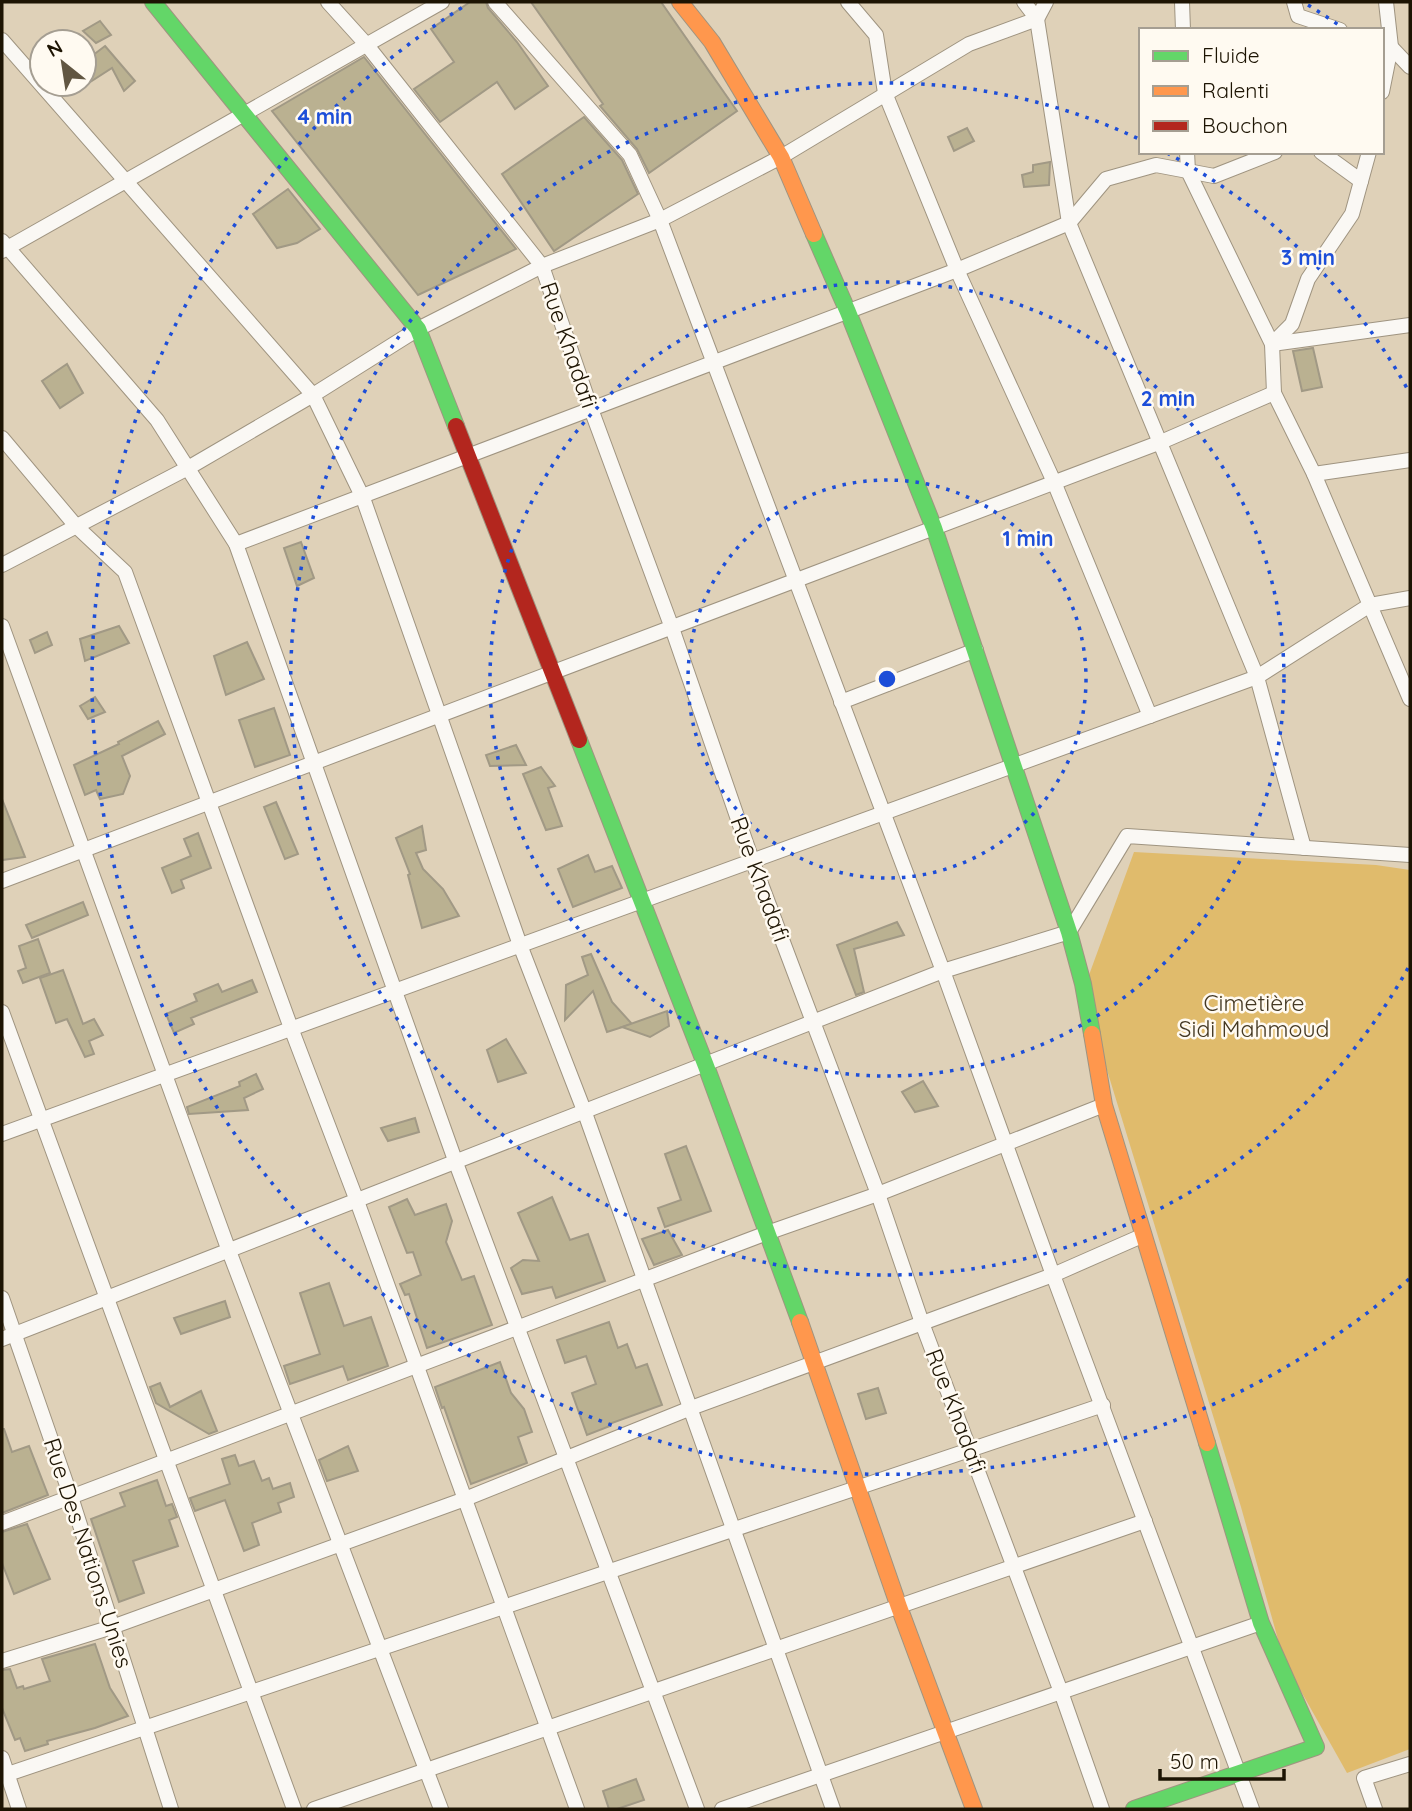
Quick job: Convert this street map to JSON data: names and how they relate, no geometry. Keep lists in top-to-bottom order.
{
  "streets": {
    "street": ["Rue Khadafi", "Rue Des Nations Unies"]
  },
  "parks": ["Cimetière Sidi Mahmoud"],
  "legend": ["Fluide", "Ralenti", "Bouchon"],
  "scale_bar": "50 m",
  "north": "top left",
  "rings": [
    "4 min",
    "3 min",
    "2 min",
    "1 min"
  ]
}
